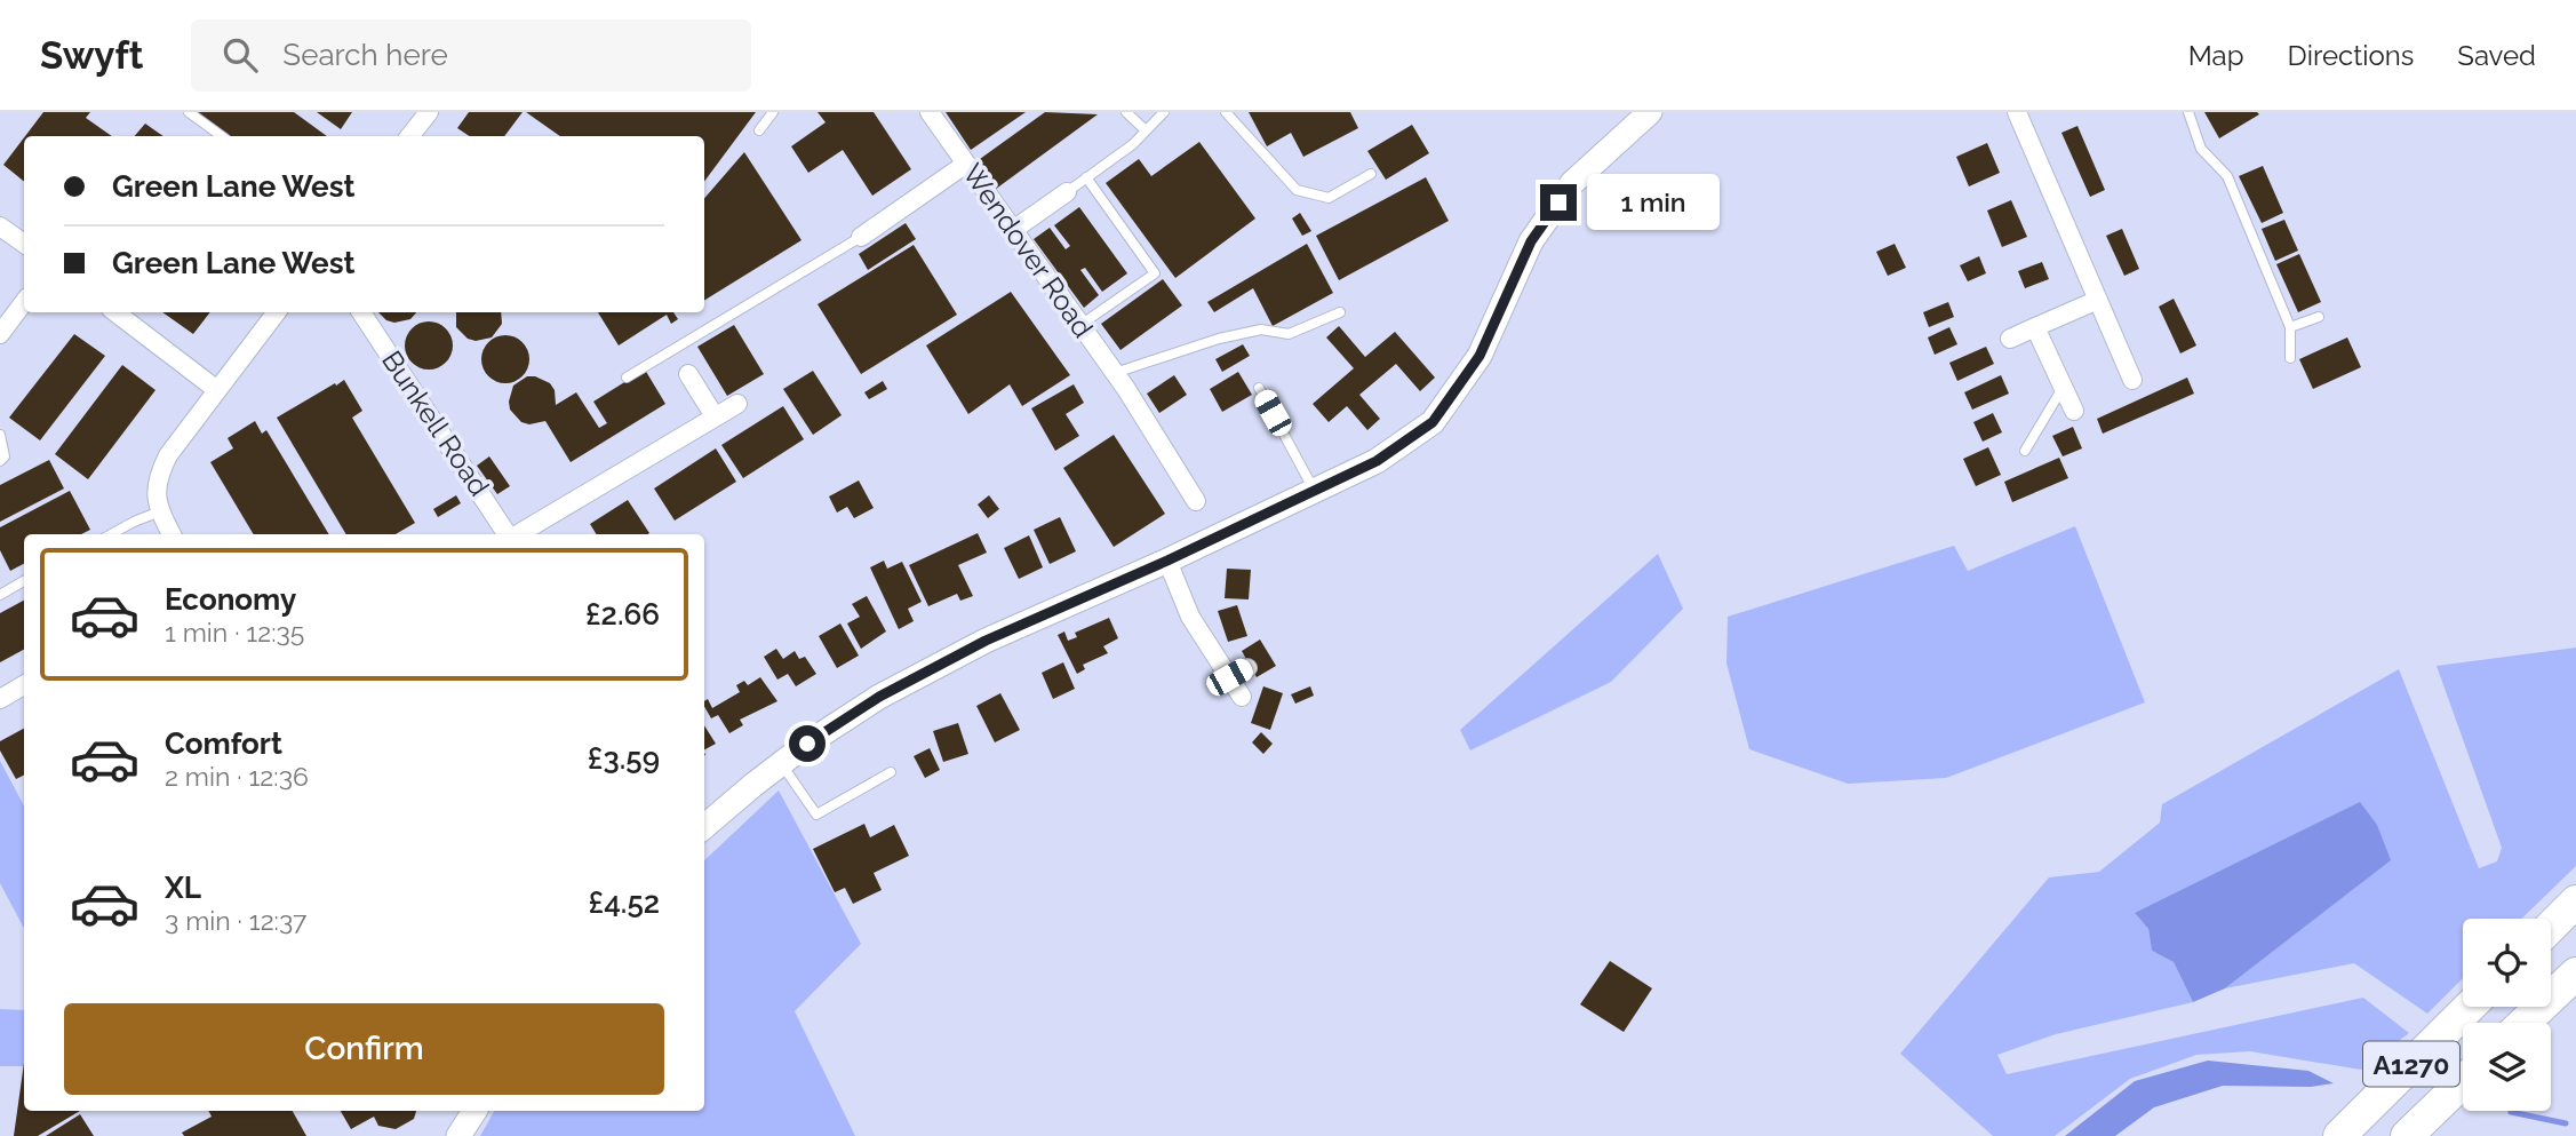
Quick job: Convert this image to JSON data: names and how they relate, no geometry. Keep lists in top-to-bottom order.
{
  "streets": {
    "highway": ["A1270"],
    "street": ["Wendover Road", "Bunkell Road"]
  },
  "page": {
    "header": "Swyft",
    "search": "Search here",
    "nav": ["Map", "Directions", "Saved"],
    "banner": ["Green Lane West", "Green Lane West"],
    "bubble": "1 min",
    "list": [
      {
        "name": "Economy",
        "note": "1 min · 12:35",
        "value": "£2.66"
      },
      {
        "name": "Comfort",
        "note": "2 min · 12:36",
        "value": "£3.59"
      },
      {
        "name": "XL",
        "note": "3 min · 12:37",
        "value": "£4.52"
      }
    ],
    "buttons": "Confirm"
  }
}
